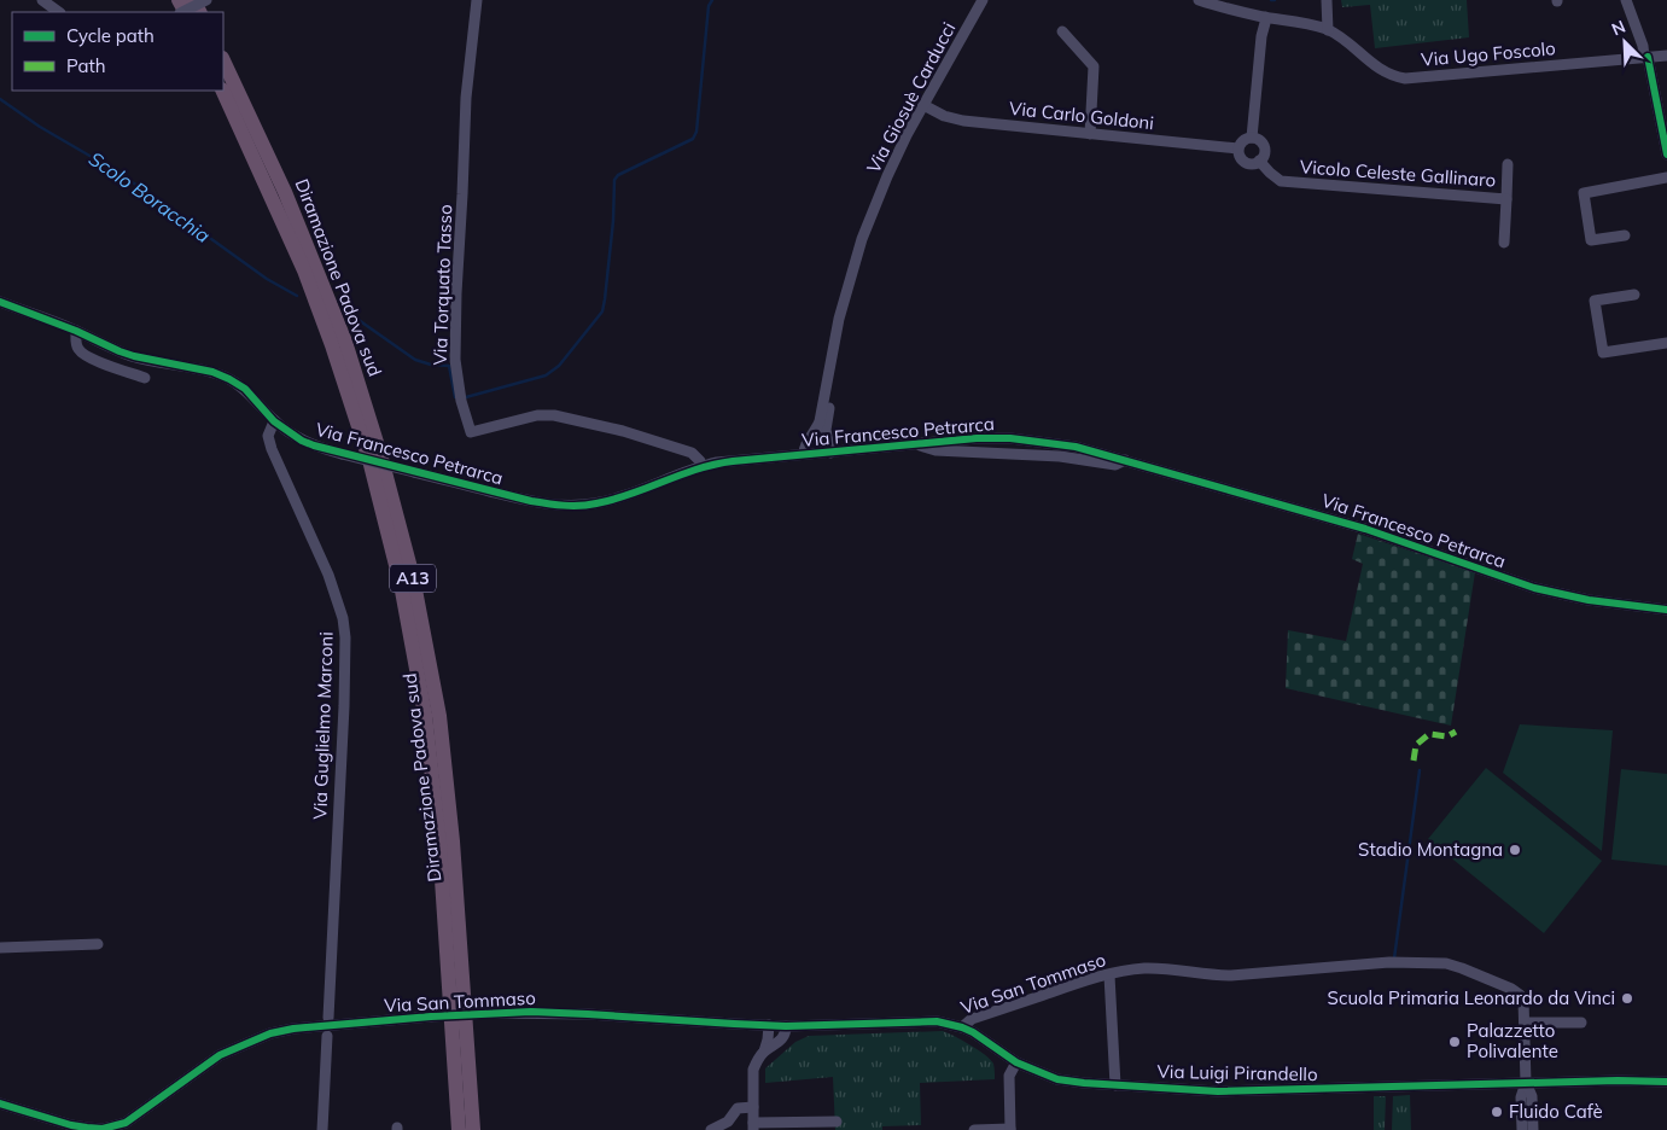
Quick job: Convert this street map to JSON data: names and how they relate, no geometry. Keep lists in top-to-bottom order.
{
  "streets": {
    "highway": ["Diramazione Padova sud", "A13"],
    "street": [
      "Via Ugo Foscolo",
      "Via Giosuè Carducci",
      "Via Carlo Goldoni",
      "Vicolo Celeste Gallinaro",
      "Via Torquato Tasso",
      "Via Francesco Petrarca",
      "Via Guglielmo Marconi",
      "Via San Tommaso",
      "Via Luigi Pirandello"
    ]
  },
  "crossings": [
    ["Via Giosuè Carducci", "Via Carlo Goldoni"],
    ["Via Giosuè Carducci", "Via Francesco Petrarca"],
    ["Via Carlo Goldoni", "Vicolo Celeste Gallinaro"],
    ["Via Torquato Tasso", "Via Francesco Petrarca"],
    ["Via Francesco Petrarca", "Via Guglielmo Marconi"],
    ["Via San Tommaso", "Via Luigi Pirandello"]
  ],
  "water": ["Scolo Boracchia"],
  "places": [
    "Stadio Montagna",
    "Scuola Primaria Leonardo da Vinci",
    "Palazzetto Polivalente",
    "Fluido Cafè"
  ],
  "legend": ["Cycle path", "Path"],
  "north": "top left"
}
